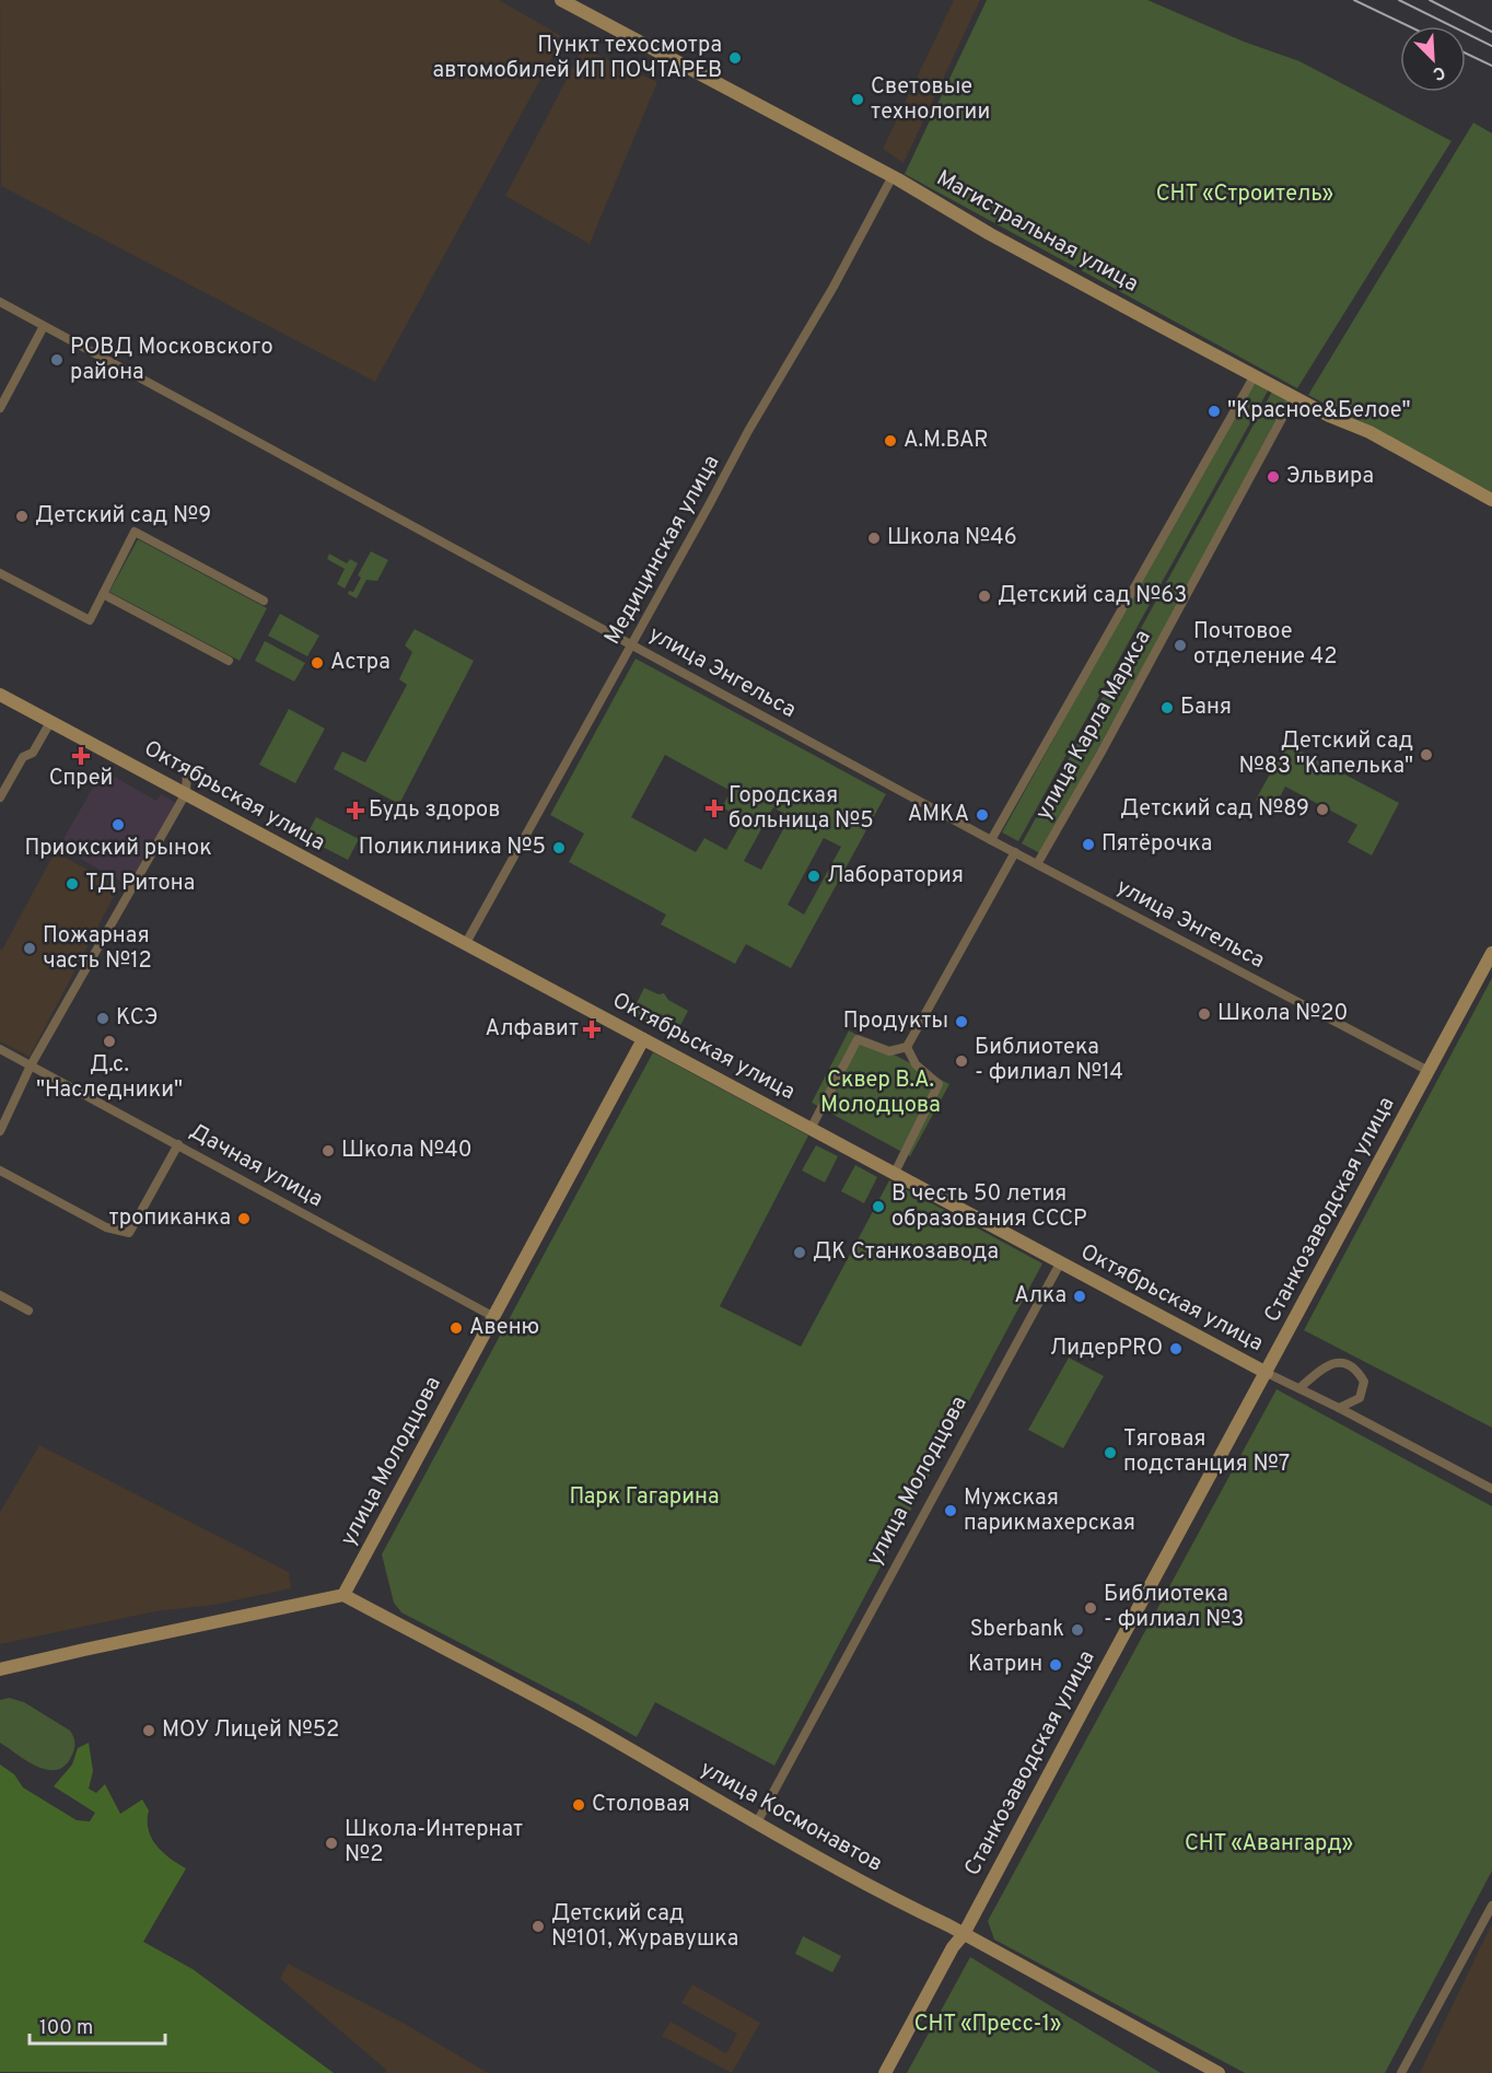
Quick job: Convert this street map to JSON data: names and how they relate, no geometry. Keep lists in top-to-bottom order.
{
  "streets": {
    "street": [
      "Магистральная улица",
      "Медицинская улица",
      "улица Энгельса",
      "улица Карла Маркса",
      "Октябрьская улица",
      "Дачная улица",
      "Станкозаводская улица",
      "улица Молодцова",
      "улица Космонавтов"
    ]
  },
  "crossings": [
    ["Магистральная улица", "Медицинская улица"],
    ["Магистральная улица", "улица Карла Маркса"],
    ["Медицинская улица", "улица Энгельса"],
    ["Медицинская улица", "Октябрьская улица"],
    ["улица Энгельса", "улица Карла Маркса"],
    ["улица Энгельса", "Станкозаводская улица"],
    ["Октябрьская улица", "Станкозаводская улица"],
    ["Октябрьская улица", "улица Молодцова"],
    ["Дачная улица", "улица Молодцова"],
    ["Станкозаводская улица", "улица Космонавтов"],
    ["улица Молодцова", "улица Космонавтов"]
  ],
  "parks": [
    "СНТ «Строитель»",
    "Сквер В.А. Молодцова",
    "Парк Гагарина",
    "СНТ «Авангард»",
    "СНТ «Пресс-1»"
  ],
  "places": {
    "other": [
      "Пункт техосмотра автомобилей ИП ПОЧТАРЕВ",
      "Световые технологии",
      "РОВД Московского района",
      "\"Красное&Белое\"",
      "А.М.BAR",
      "Эльвира",
      "Детский сад №9",
      "Школа №46",
      "Детский сад №63",
      "Почтовое отделение 42",
      "Астра",
      "Баня",
      "Детский сад №83 \"Капелька\"",
      "Детский сад №89",
      "АМКА",
      "Приокский рынок",
      "Пятёрочка",
      "Поликлиника №5",
      "Лаборатория",
      "ТД Ритона",
      "Пожарная часть №12",
      "Школа №20",
      "КСЭ",
      "Продукты",
      "Д.с. \"Наследники\"",
      "Библиотека - филиал №14",
      "Школа №40",
      "В честь 50 летия образования СССР",
      "тропиканка",
      "ДК Станкозавода",
      "Алка",
      "Авеню",
      "ЛидерPRO",
      "Тяговая подстанция №7",
      "Мужская парикмахерская",
      "Библиотека - филиал №3",
      "Sberbank",
      "Катрин",
      "МОУ Лицей №52",
      "Столовая",
      "Школа-Интернат №2",
      "Детский сад №101, Журавушка"
    ],
    "health": [
      "Спрей",
      "Городская больница №5",
      "Будь здоров",
      "Алфавит"
    ]
  },
  "scale_bar": "100 m",
  "north": "bottom right"
}
